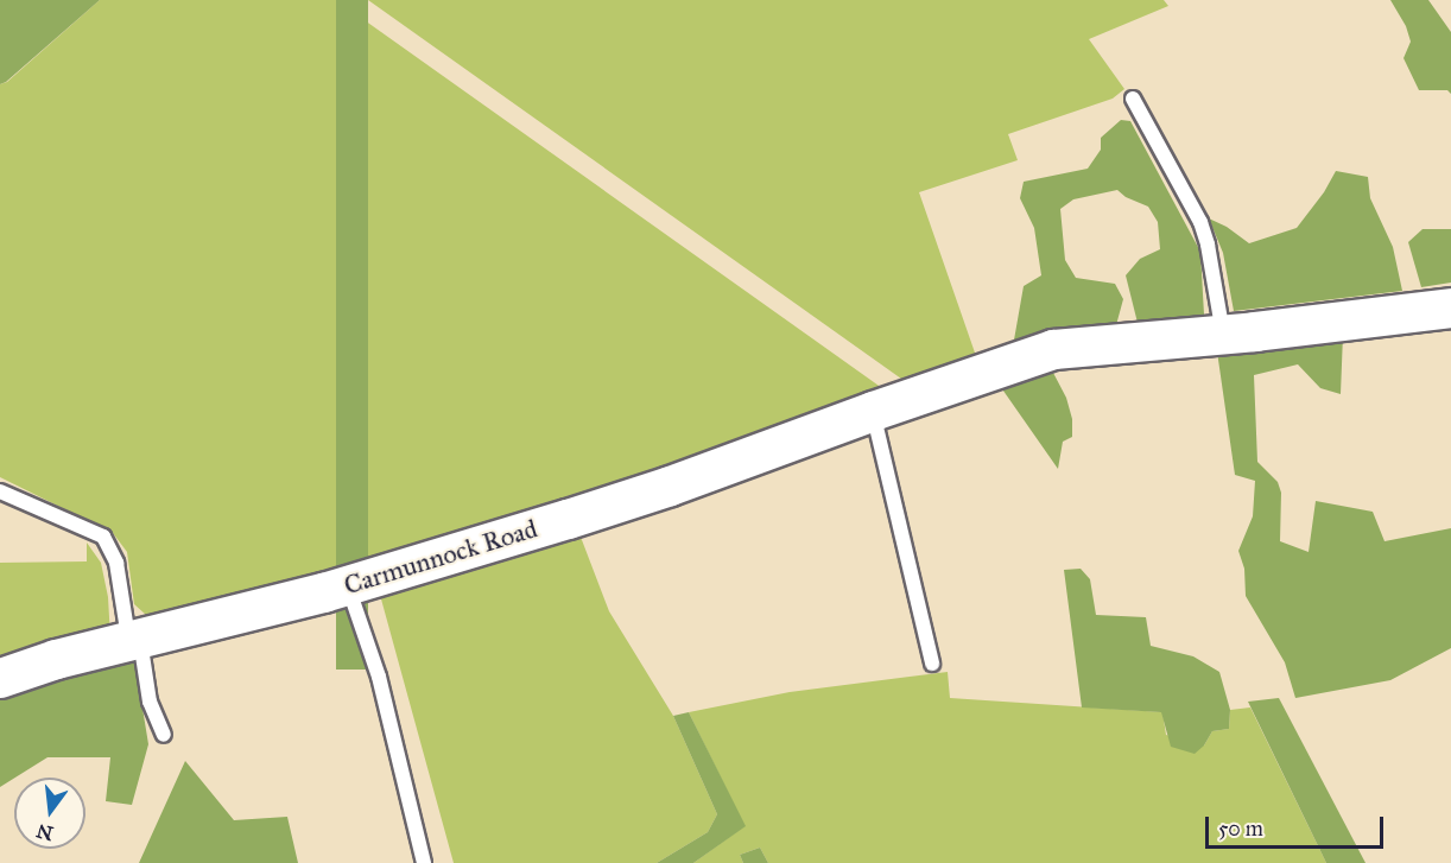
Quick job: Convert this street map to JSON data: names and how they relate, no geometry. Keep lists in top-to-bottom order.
{
  "streets": {
    "main road": ["Carmunnock Road"]
  },
  "scale_bar": "50 m",
  "north": "bottom"
}
